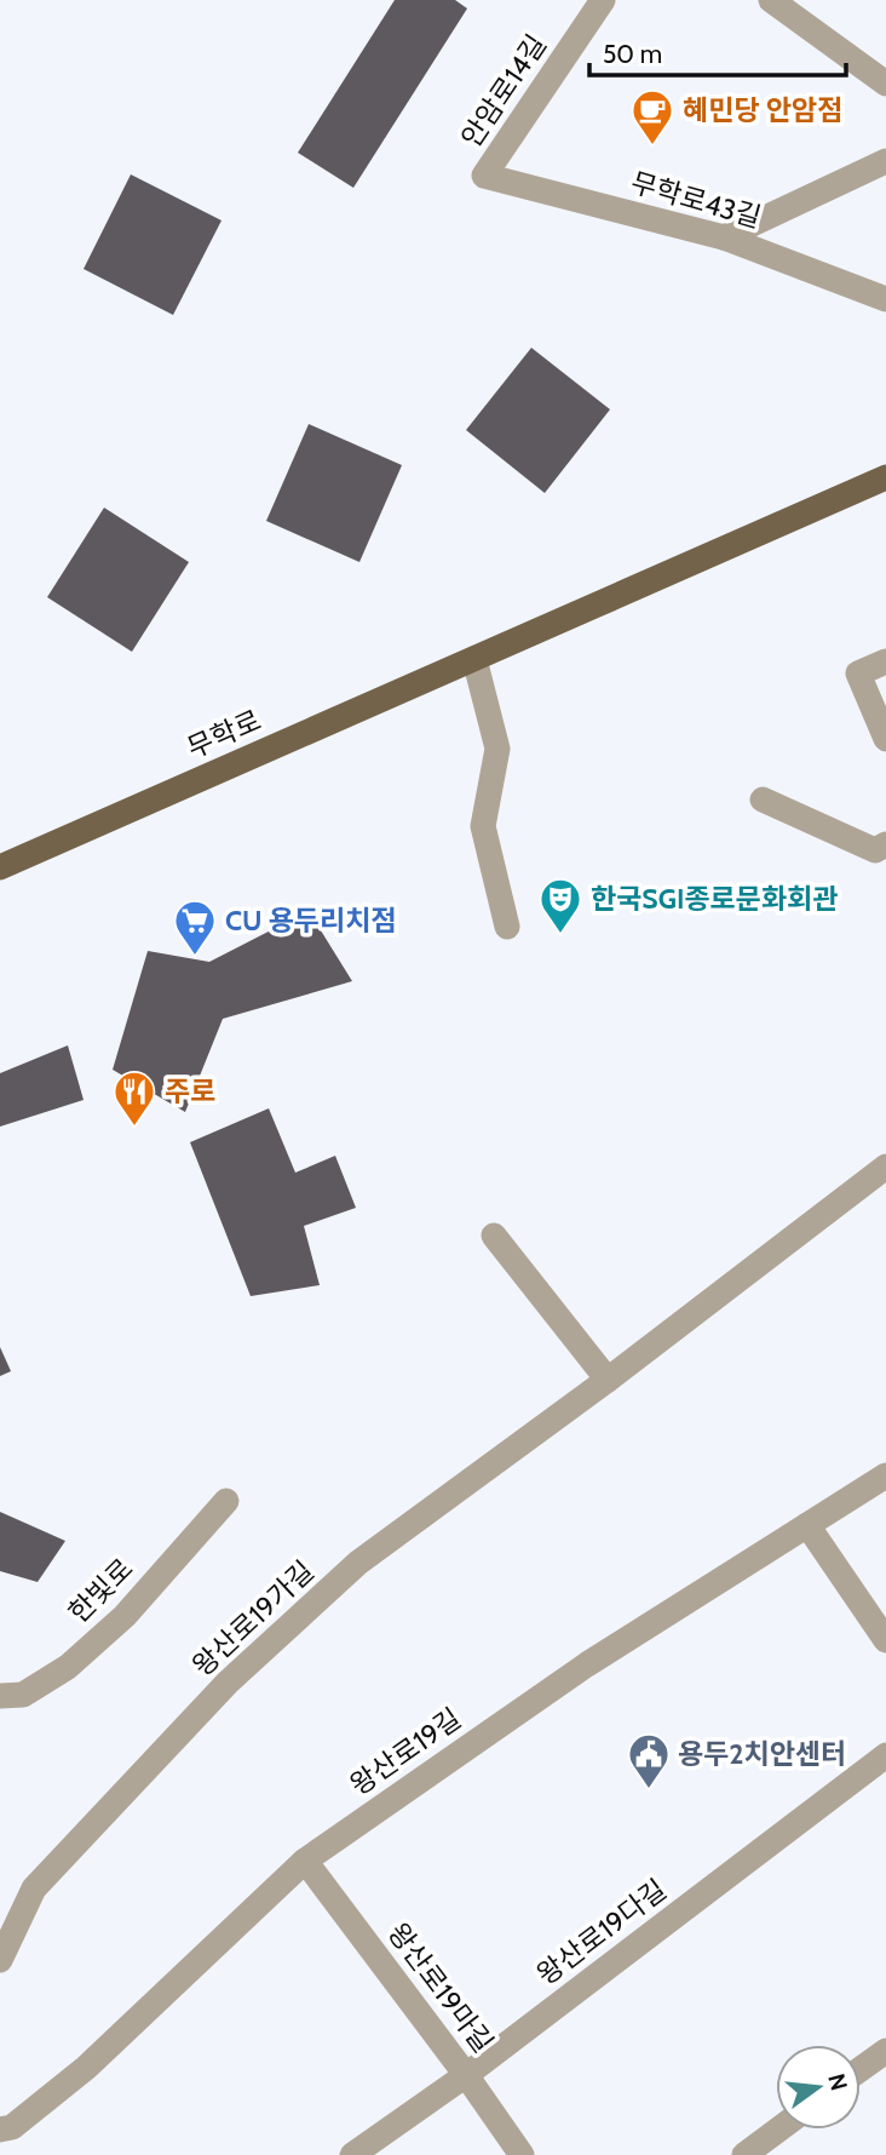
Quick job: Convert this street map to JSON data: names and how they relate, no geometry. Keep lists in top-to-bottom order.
{
  "streets": {
    "main road": ["무학로"],
    "street": [
      "안암로14길",
      "무학로43길",
      "한빛로",
      "왕산로19가길",
      "왕산로19길",
      "왕산로19다길",
      "왕산로19마길"
    ]
  },
  "crossings": [
    ["안암로14길", "무학로43길"],
    ["왕산로19길", "왕산로19마길"],
    ["왕산로19다길", "왕산로19마길"]
  ],
  "places": {
    "cafe": ["혜민당 안암점"],
    "theatre": ["한국SGI종로문화회관"],
    "supermarket": ["CU 용두리치점"],
    "restaurant": ["주로"],
    "public building": ["용두2치안센터"]
  },
  "scale_bar": "50 m",
  "north": "right"
}
